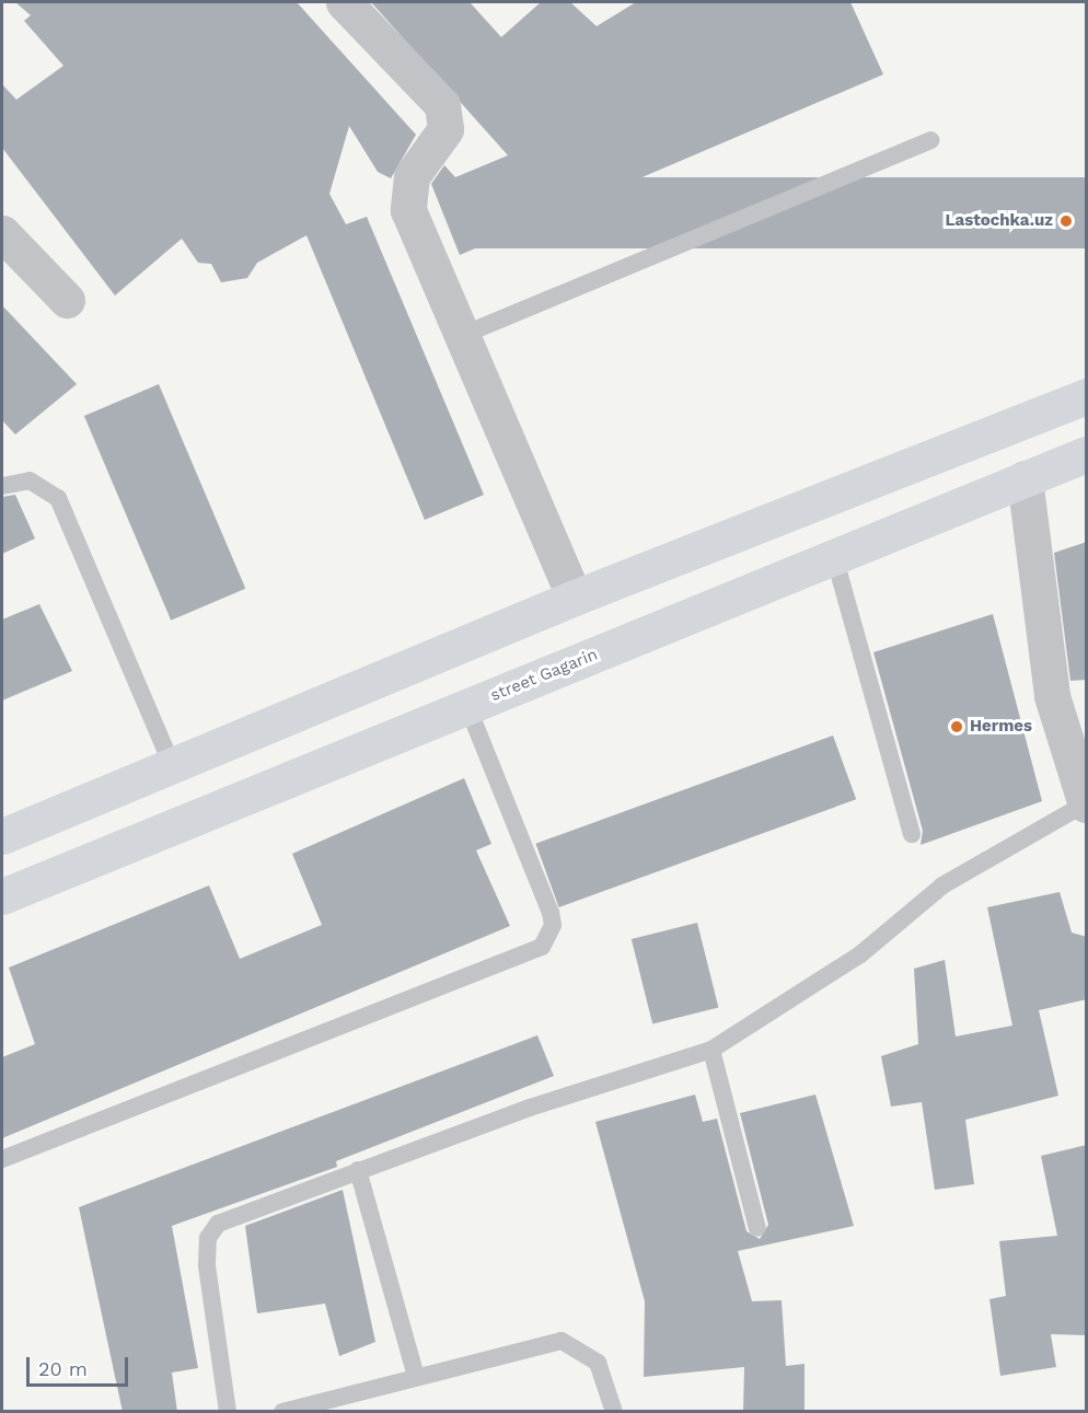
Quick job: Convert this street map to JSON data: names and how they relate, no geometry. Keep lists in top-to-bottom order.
{
  "streets": {
    "main road": ["street Gagarin"]
  },
  "places": ["Lastochka.uz", "Hermes"],
  "scale_bar": "20 m"
}
